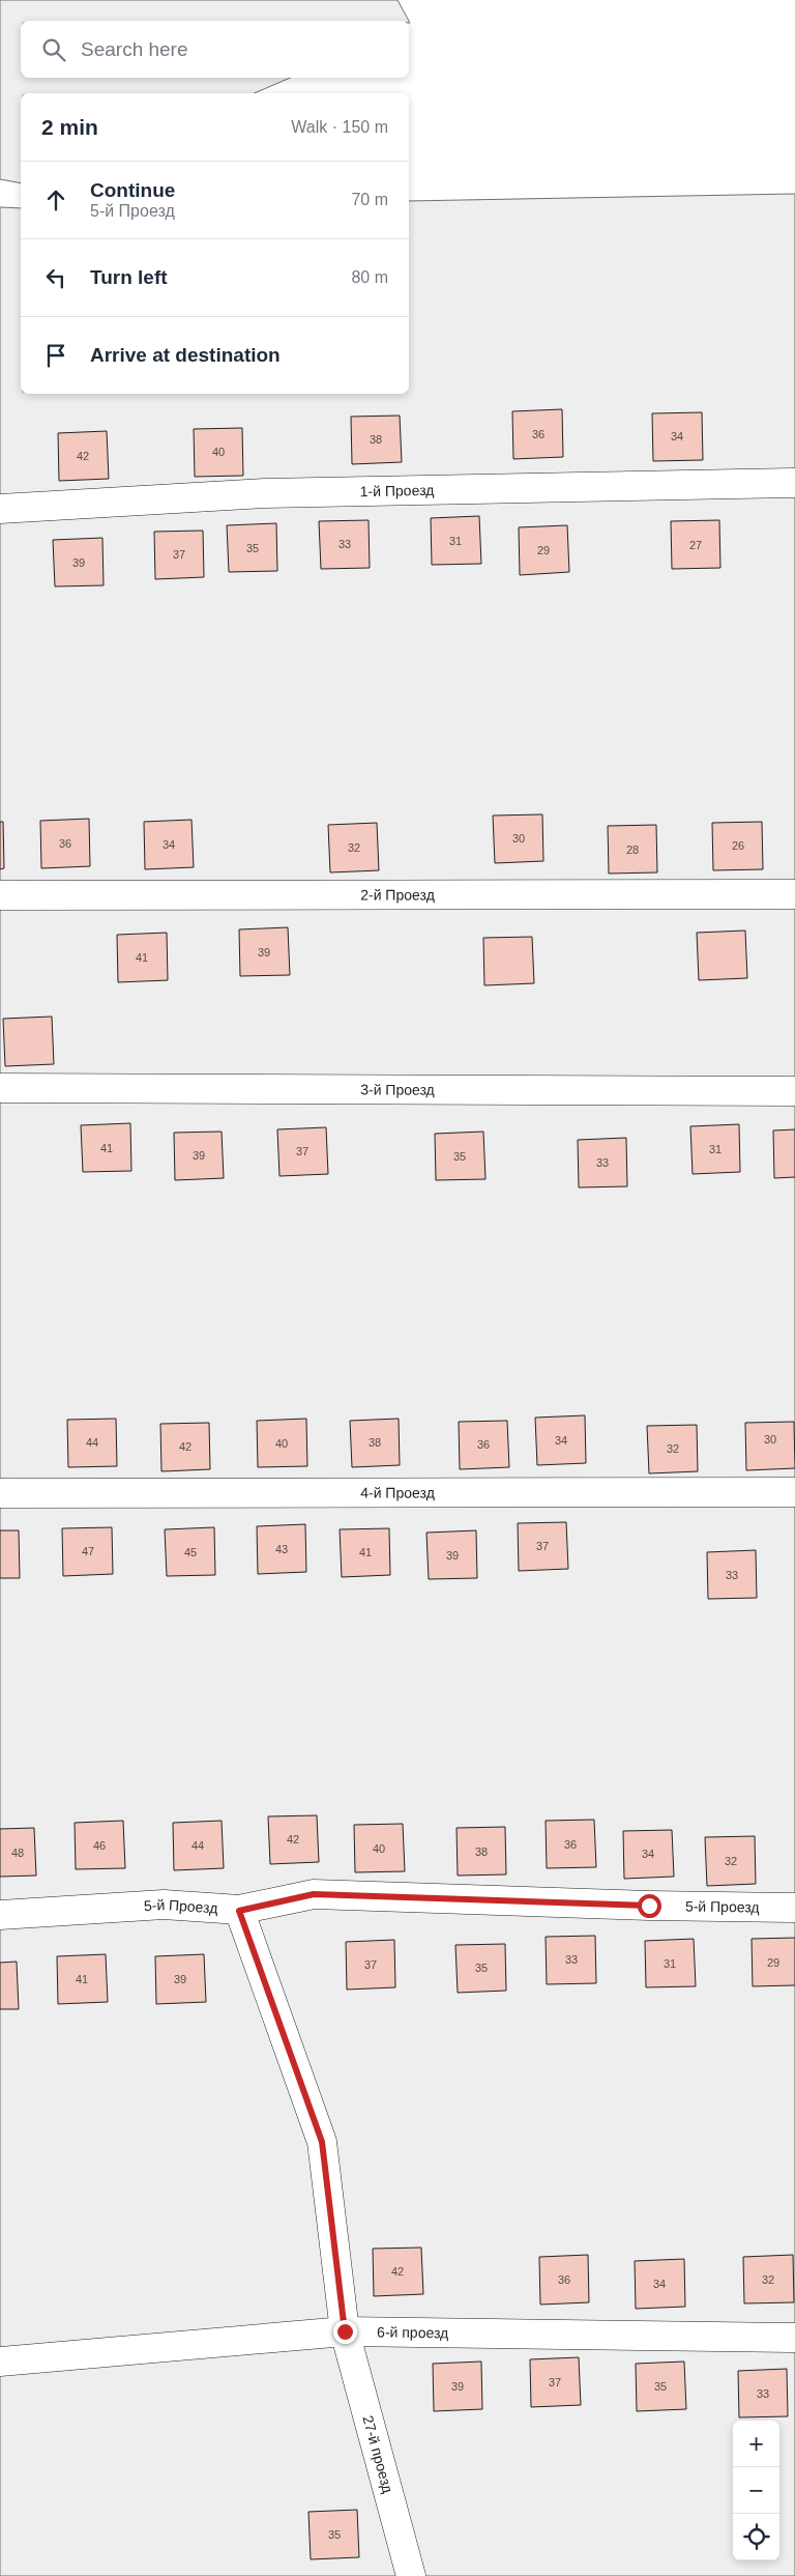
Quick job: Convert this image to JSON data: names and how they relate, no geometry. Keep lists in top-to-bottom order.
{
  "streets": {
    "street": [
      "1-й Проезд",
      "2-й Проезд",
      "3-й Проезд",
      "4-й Проезд",
      "5-й Проезд",
      "6-й проезд",
      "27-й проезд"
    ]
  },
  "crossings": [
    ["5-й Проезд", "27-й проезд"],
    ["6-й проезд", "27-й проезд"]
  ],
  "house_numbers": [
    "36",
    "34",
    "38",
    "40",
    "42",
    "31",
    "33",
    "27",
    "35",
    "29",
    "37",
    "39",
    "30",
    "36",
    "34",
    "26",
    "32",
    "28",
    "39",
    "41",
    "41",
    "31",
    "37",
    "39",
    "35",
    "33",
    "30",
    "34",
    "44",
    "38",
    "40",
    "36",
    "42",
    "32",
    "37",
    "43",
    "47",
    "45",
    "41",
    "39",
    "33",
    "42",
    "36",
    "46",
    "44",
    "40",
    "38",
    "48",
    "34",
    "32",
    "33",
    "29",
    "31",
    "37",
    "35",
    "41",
    "39",
    "42",
    "36",
    "32",
    "34",
    "37",
    "39",
    "35",
    "33",
    "35"
  ],
  "page": {
    "search": "Search here",
    "heading": ["2 min", "Walk · 150 m"],
    "list": [
      ["Continue", "5-й Проезд", "70 m"],
      ["Turn left", "80 m"],
      "Arrive at destination"
    ],
    "map_buttons": ["+", "−"]
  }
}
